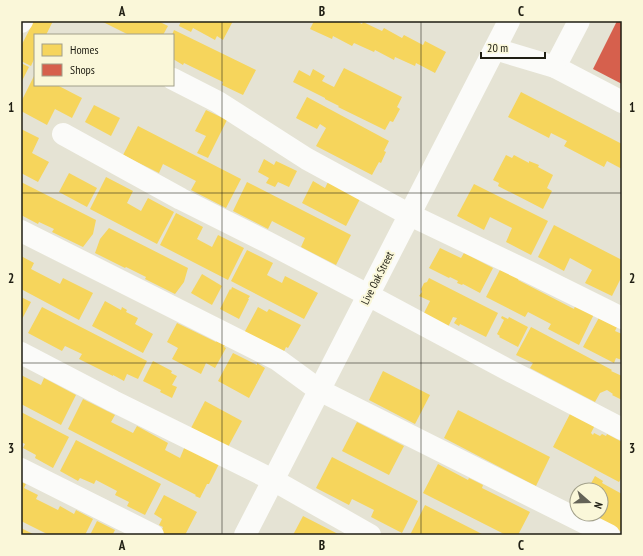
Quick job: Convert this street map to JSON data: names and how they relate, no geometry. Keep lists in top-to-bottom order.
{
  "streets": {
    "street": ["Live Oak Street"]
  },
  "legend": ["Homes", "Shops"],
  "scale_bar": "20 m",
  "north": "right",
  "grid": {
    "columns": ["A", "B", "C"],
    "rows": ["1", "2", "3"]
  }
}
